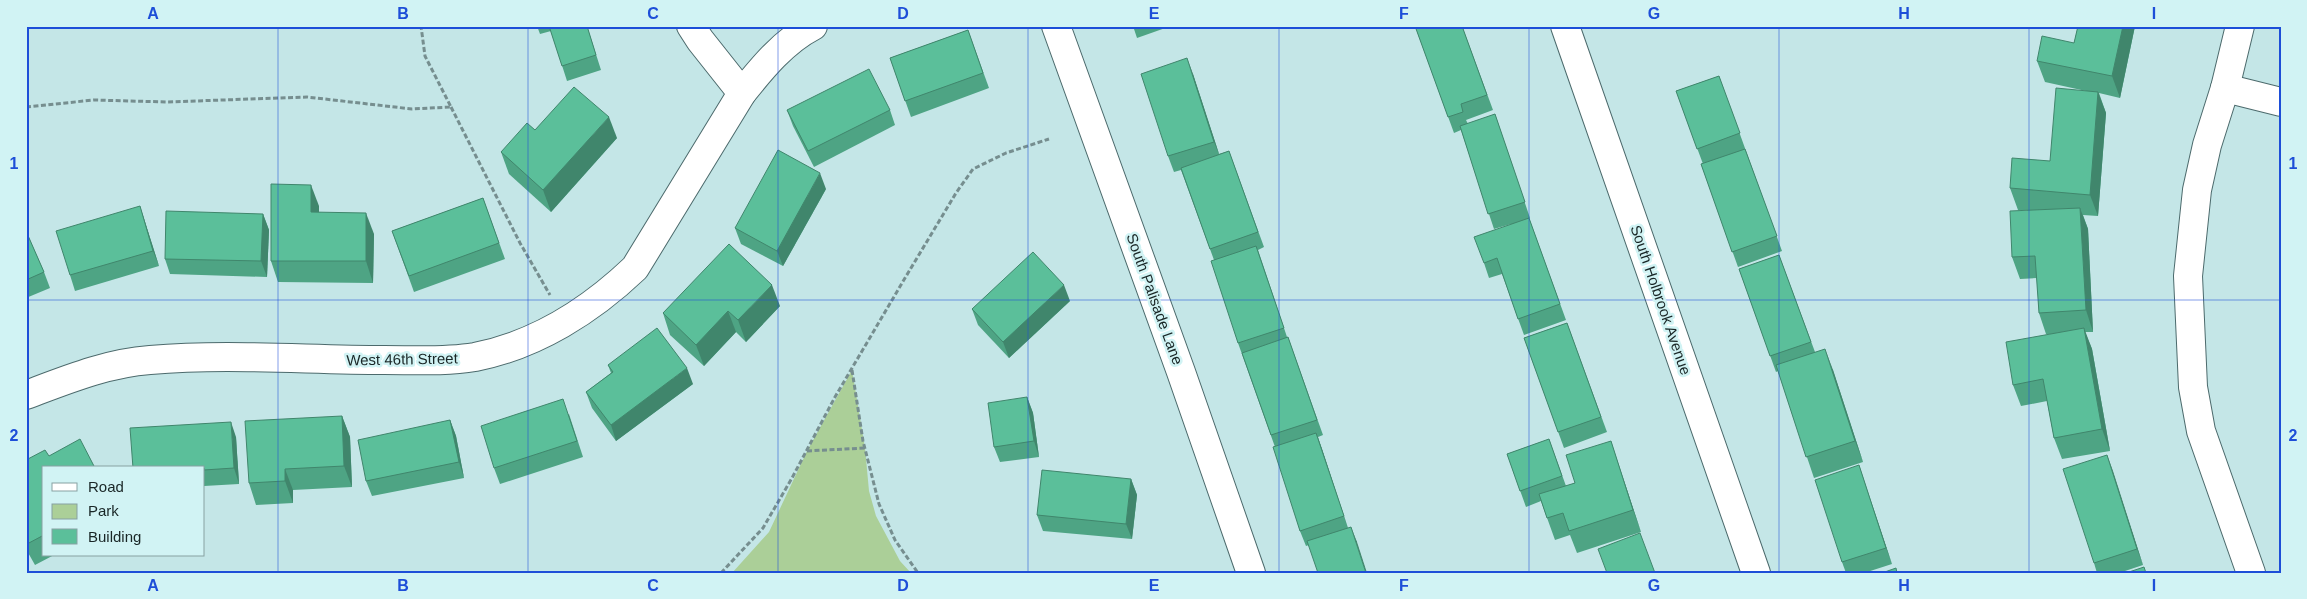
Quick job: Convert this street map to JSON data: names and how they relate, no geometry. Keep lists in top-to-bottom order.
{
  "streets": {
    "street": ["South Palisade Lane", "South Holbrook Avenue", "West 46th Street"]
  },
  "legend": ["Road", "Park", "Building"],
  "grid": {
    "columns": [
      "A",
      "B",
      "C",
      "D",
      "E",
      "F",
      "G",
      "H",
      "I"
    ],
    "rows": ["1", "2"]
  }
}
